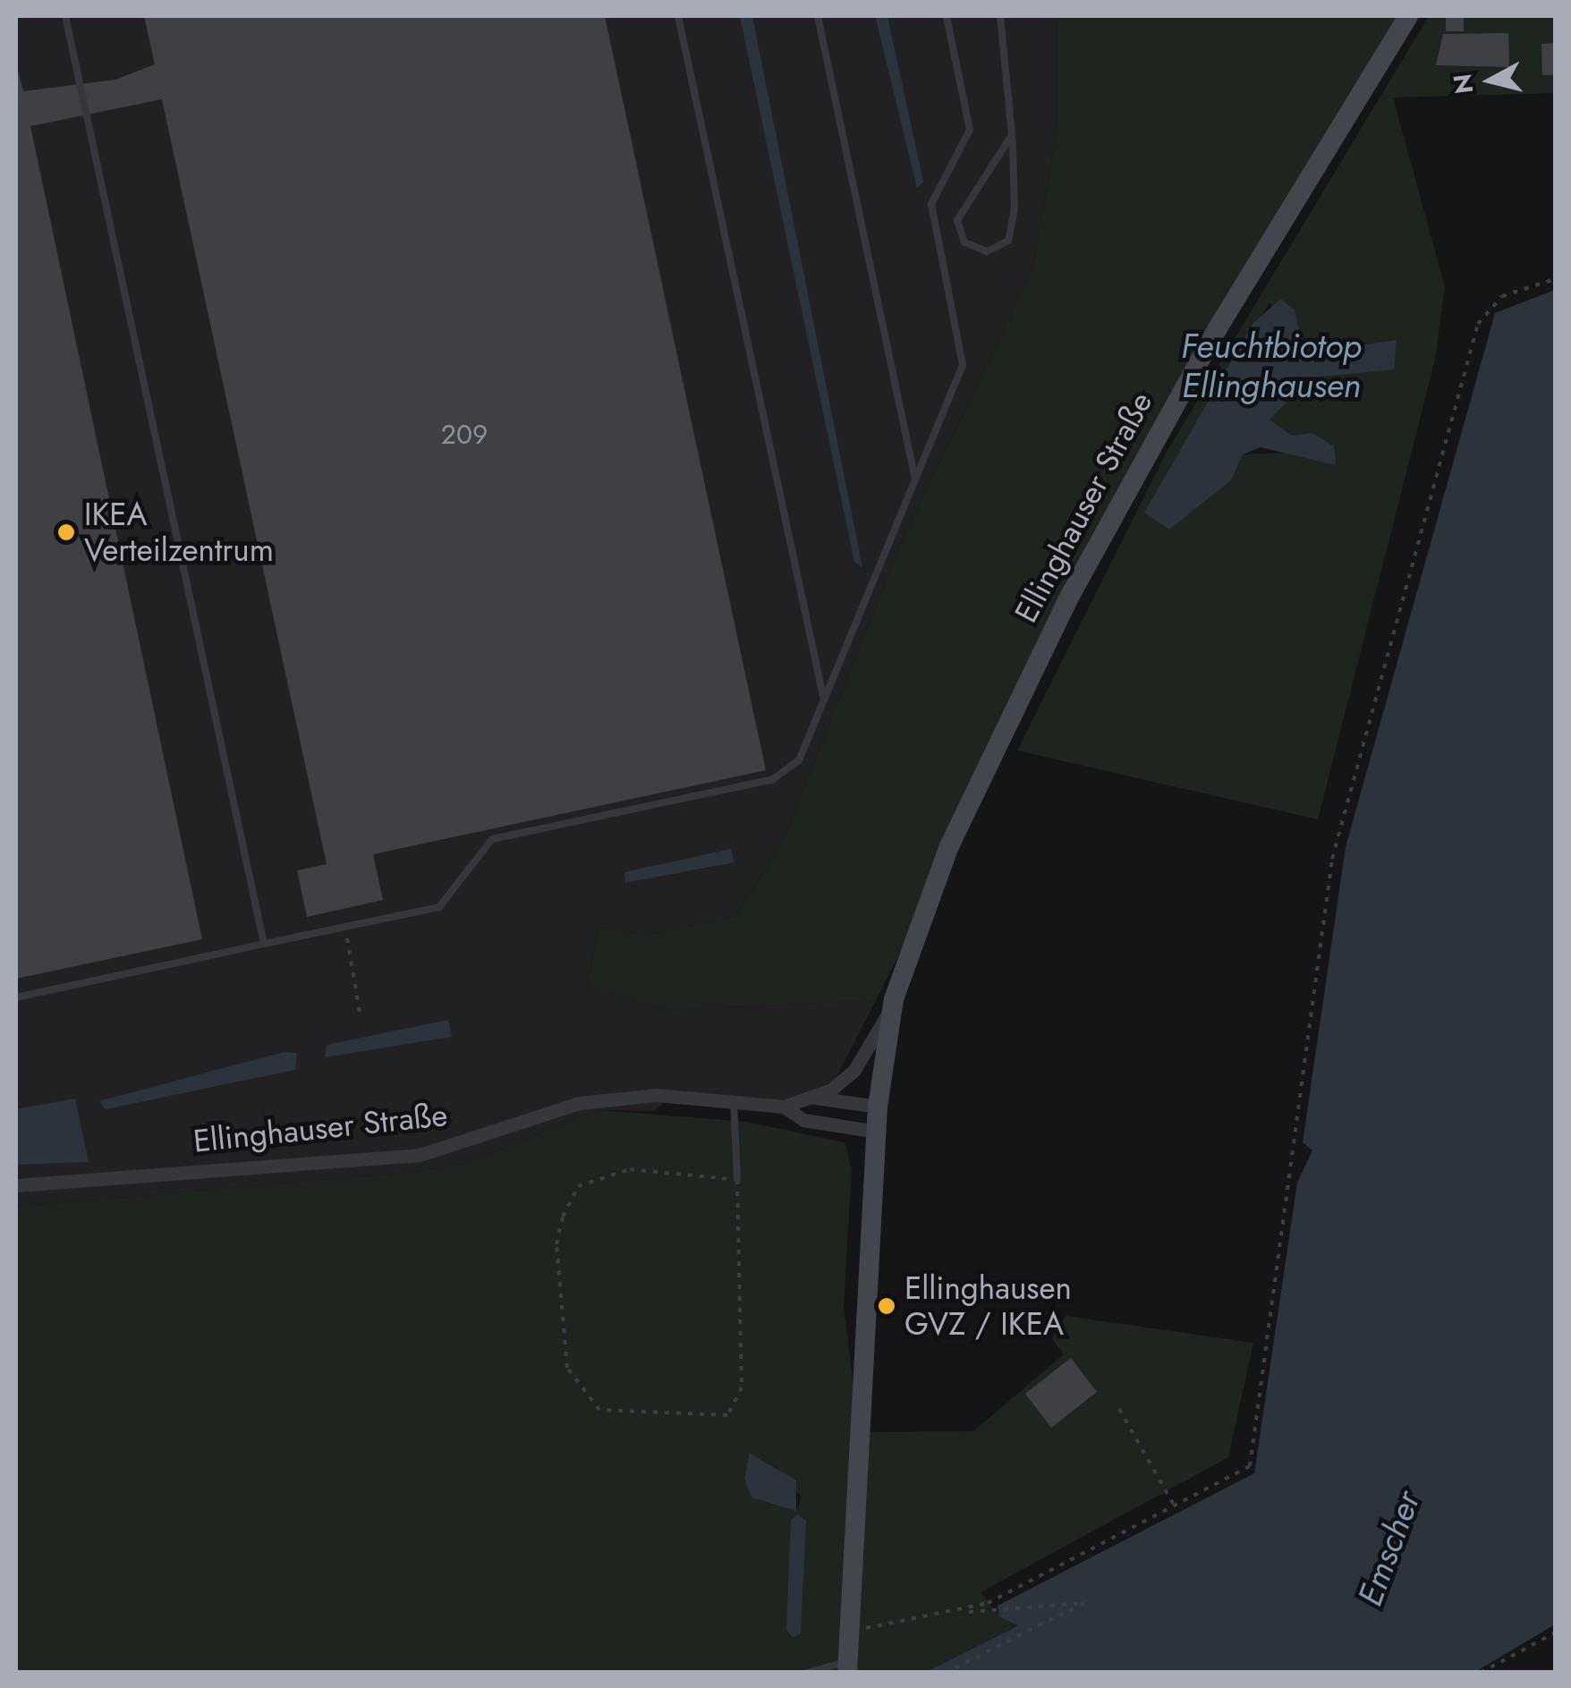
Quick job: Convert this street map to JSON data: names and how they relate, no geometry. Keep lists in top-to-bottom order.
{
  "streets": {
    "main road": ["Ellinghauser Straße"]
  },
  "water": ["Feuchtbiotop Ellinghausen", "Emscher"],
  "places": ["IKEA Verteilzentrum", "Ellinghausen GVZ / IKEA"],
  "house_numbers": ["209"],
  "north": "left"
}
